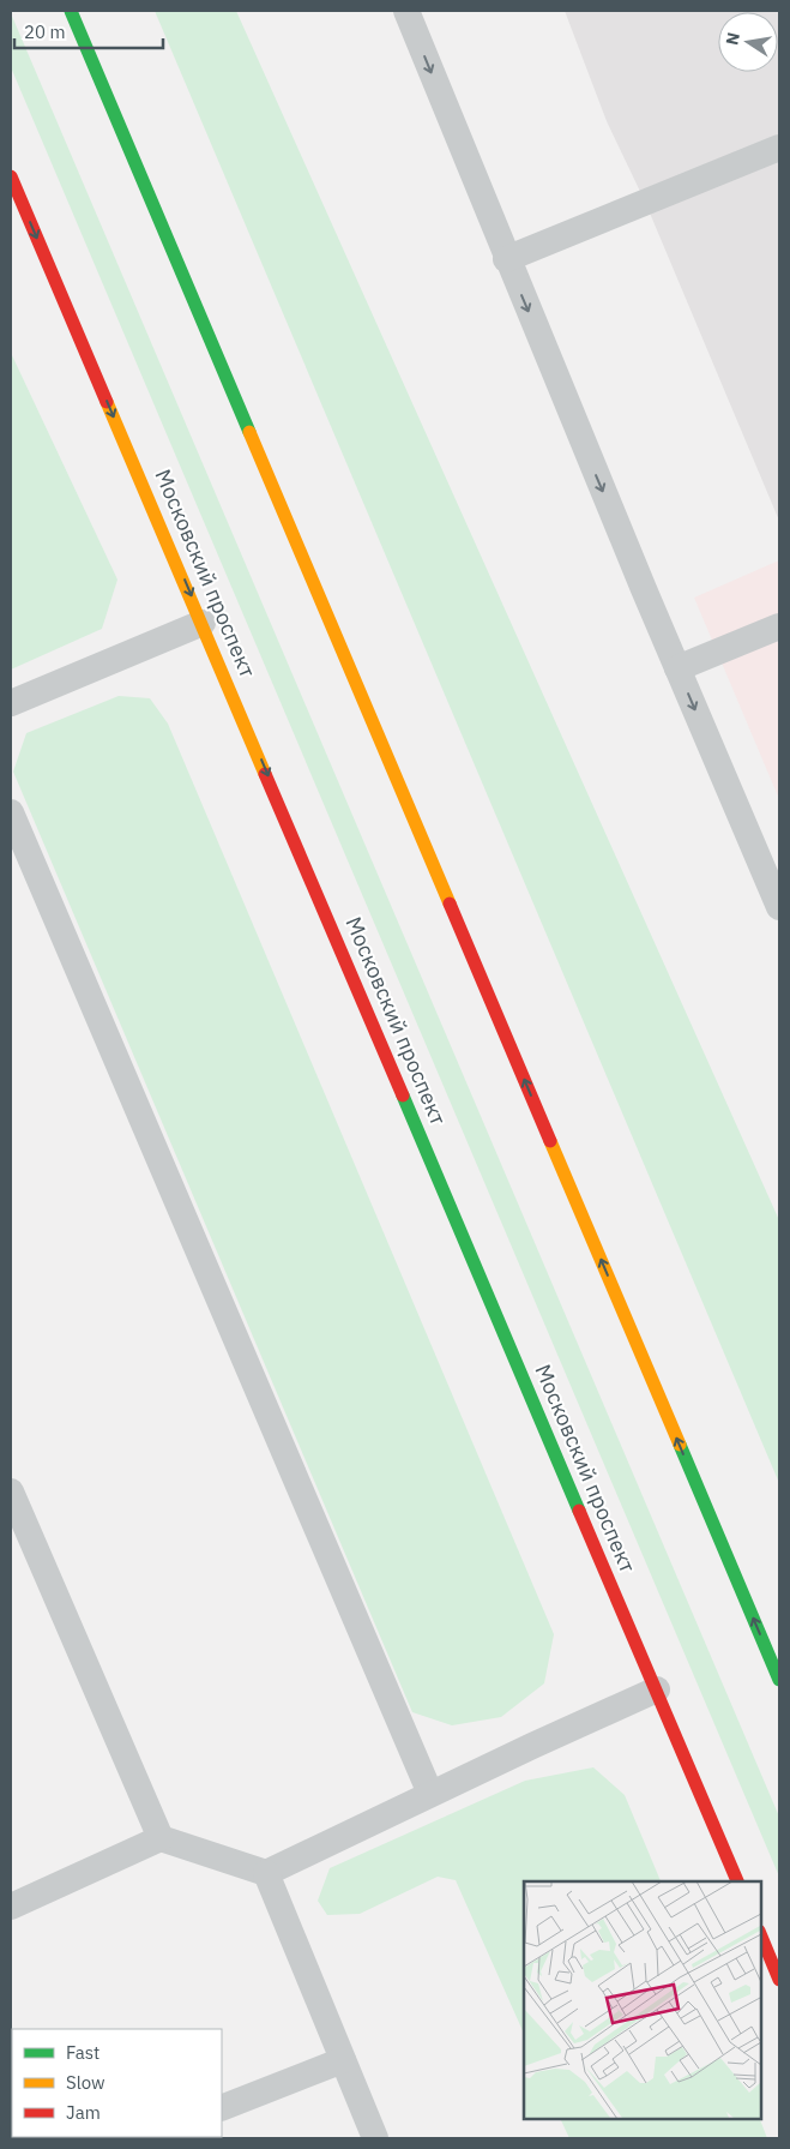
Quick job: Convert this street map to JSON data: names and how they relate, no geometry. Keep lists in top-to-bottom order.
{
  "streets": {
    "main road": ["Московский проспект"]
  },
  "legend": ["Fast", "Slow", "Jam"],
  "scale_bar": "20 m",
  "north": "left"
}
